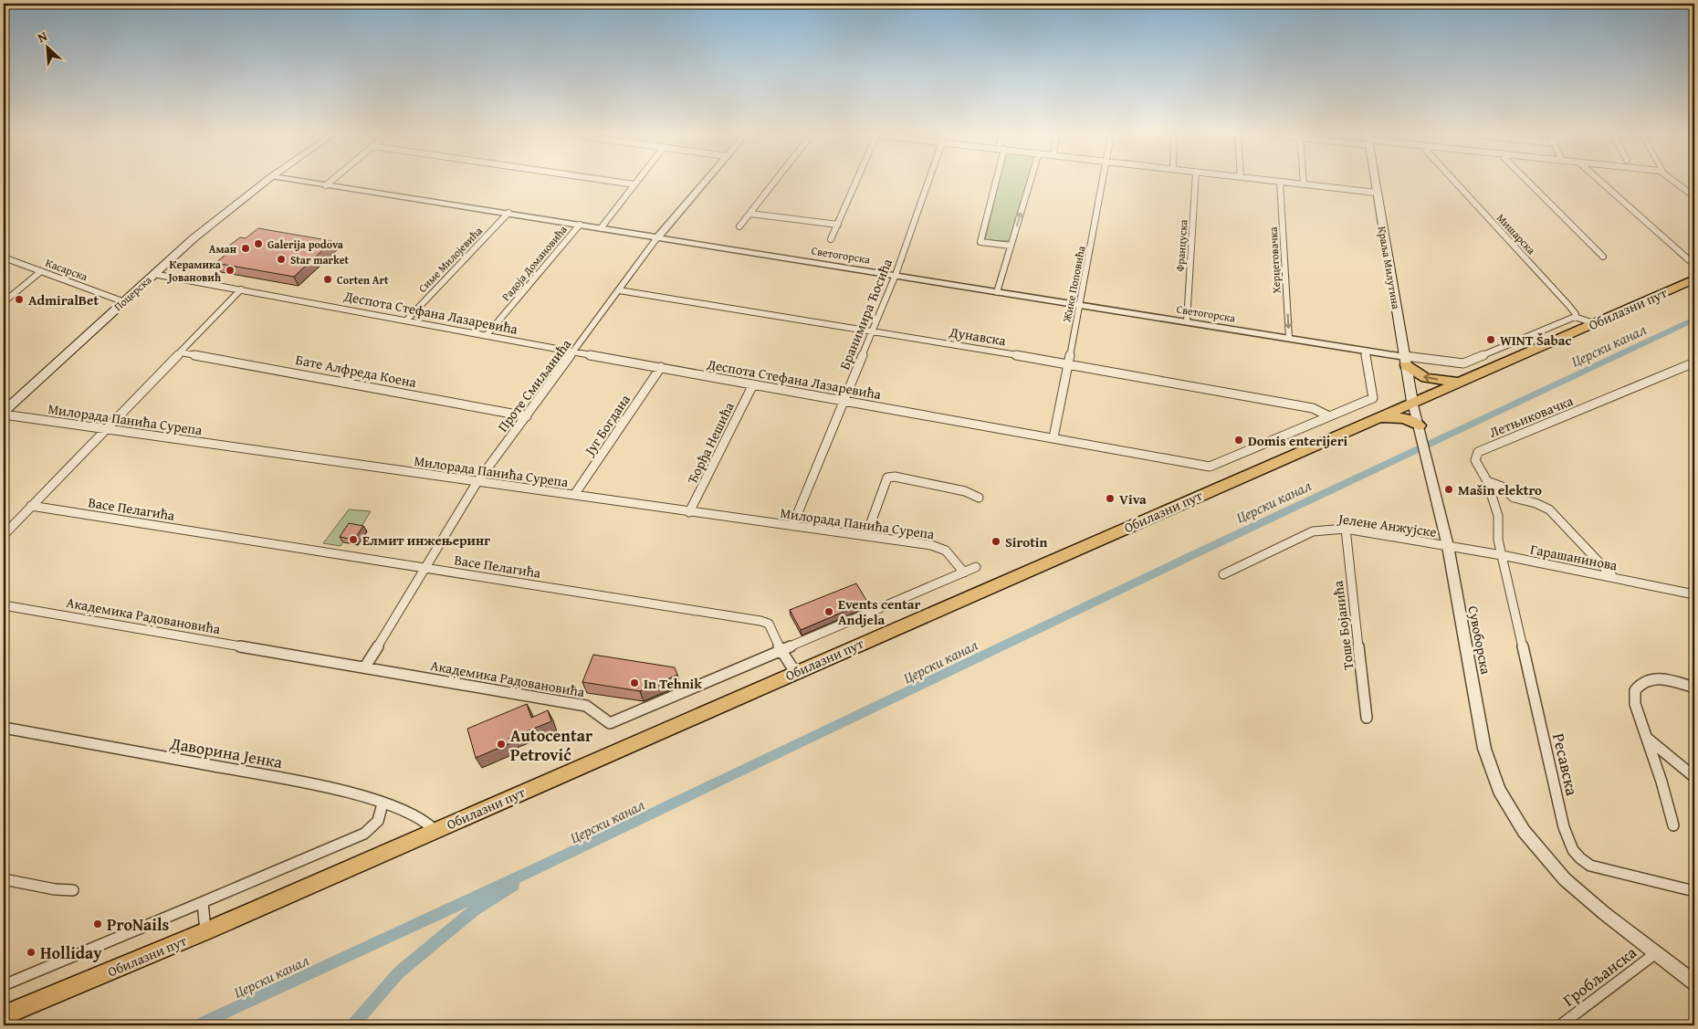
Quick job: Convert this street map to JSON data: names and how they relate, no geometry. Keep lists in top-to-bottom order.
{
  "streets": {
    "main road": ["Краља Милутина", "Поцерска", "Обилазни пут"],
    "street": [
      "Мишарска",
      "Француска",
      "Светогорска",
      "Симе Милојевића",
      "Херцеговачка",
      "Радоја Домановића",
      "Касарска",
      "Жике Поповића",
      "Деспота Стефана Лазаревића",
      "Бранимира Ћосића",
      "Дунавска",
      "Бате Алфреда Коена",
      "Проте Смиљанића",
      "Летњиковачка",
      "Милорада Панића Сурепа",
      "Југ Богдана",
      "Ђорђа Нешића",
      "Васе Пелагића",
      "Јелене Анжујске",
      "Гарашанинова",
      "Академика Радовановића",
      "Тоше Бојанића",
      "Сувоборска",
      "Даворина Јенка",
      "Ресавска",
      "Гробљанска"
    ]
  },
  "crossings": [
    ["Француска", "Светогорска"],
    ["Светогорска", "Симе Милојевића"],
    ["Светогорска", "Херцеговачка"],
    ["Светогорска", "Радоја Домановића"],
    ["Светогорска", "Краља Милутина"],
    ["Светогорска", "Жике Поповића"],
    ["Светогорска", "Деспота Стефана Лазаревића"],
    ["Светогорска", "Бранимира Ћосића"],
    ["Светогорска", "Проте Смиљанића"],
    ["Симе Милојевића", "Деспота Стефана Лазаревића"],
    ["Радоја Домановића", "Деспота Стефана Лазаревића"],
    ["Краља Милутина", "Обилазни пут"],
    ["Краља Милутина", "Сувоборска"],
    ["Касарска", "Поцерска"],
    ["Жике Поповића", "Деспота Стефана Лазаревића"],
    ["Жике Поповића", "Дунавска"],
    ["Поцерска", "Деспота Стефана Лазаревића"],
    ["Поцерска", "Милорада Панића Сурепа"],
    ["Обилазни пут", "Васе Пелагића"],
    ["Обилазни пут", "Сувоборска"],
    ["Обилазни пут", "Даворина Јенка"],
    ["Деспота Стефана Лазаревића", "Бранимира Ћосића"],
    ["Деспота Стефана Лазаревића", "Дунавска"],
    ["Деспота Стефана Лазаревића", "Проте Смиљанића"],
    ["Деспота Стефана Лазаревића", "Југ Богдана"],
    ["Деспота Стефана Лазаревића", "Ђорђа Нешића"],
    ["Бранимира Ћосића", "Дунавска"],
    ["Бранимира Ћосића", "Милорада Панића Сурепа"],
    ["Дунавска", "Проте Смиљанића"],
    ["Бате Алфреда Коена", "Проте Смиљанића"],
    ["Проте Смиљанића", "Милорада Панића Сурепа"],
    ["Проте Смиљанића", "Васе Пелагића"],
    ["Проте Смиљанића", "Академика Радовановића"],
    ["Летњиковачка", "Гарашанинова"],
    ["Летњиковачка", "Ресавска"],
    ["Милорада Панића Сурепа", "Југ Богдана"],
    ["Милорада Панића Сурепа", "Ђорђа Нешића"],
    ["Милорада Панића Сурепа", "Академика Радовановића"],
    ["Васе Пелагића", "Академика Радовановића"],
    ["Јелене Анжујске", "Гарашанинова"],
    ["Јелене Анжујске", "Тоше Бојанића"],
    ["Јелене Анжујске", "Сувоборска"],
    ["Гарашанинова", "Сувоборска"],
    ["Гарашанинова", "Ресавска"],
    ["Сувоборска", "Гробљанска"]
  ],
  "one_way": ["Херцеговачка"],
  "water": ["Церски канал"],
  "places": [
    "Galerija podova",
    "Аман",
    "Star market",
    "Керамика Јовановић",
    "Corten Art",
    "AdmiralBet",
    "WINT Šabac",
    "Domis enterijeri",
    "Mašin elektro",
    "Viva",
    "Елмит инжењеринг",
    "Sirotin",
    "Events centar Andjela",
    "In Tehnik",
    "Autocentar Petrović",
    "ProNails",
    "Holliday"
  ],
  "north": "top left"
}
